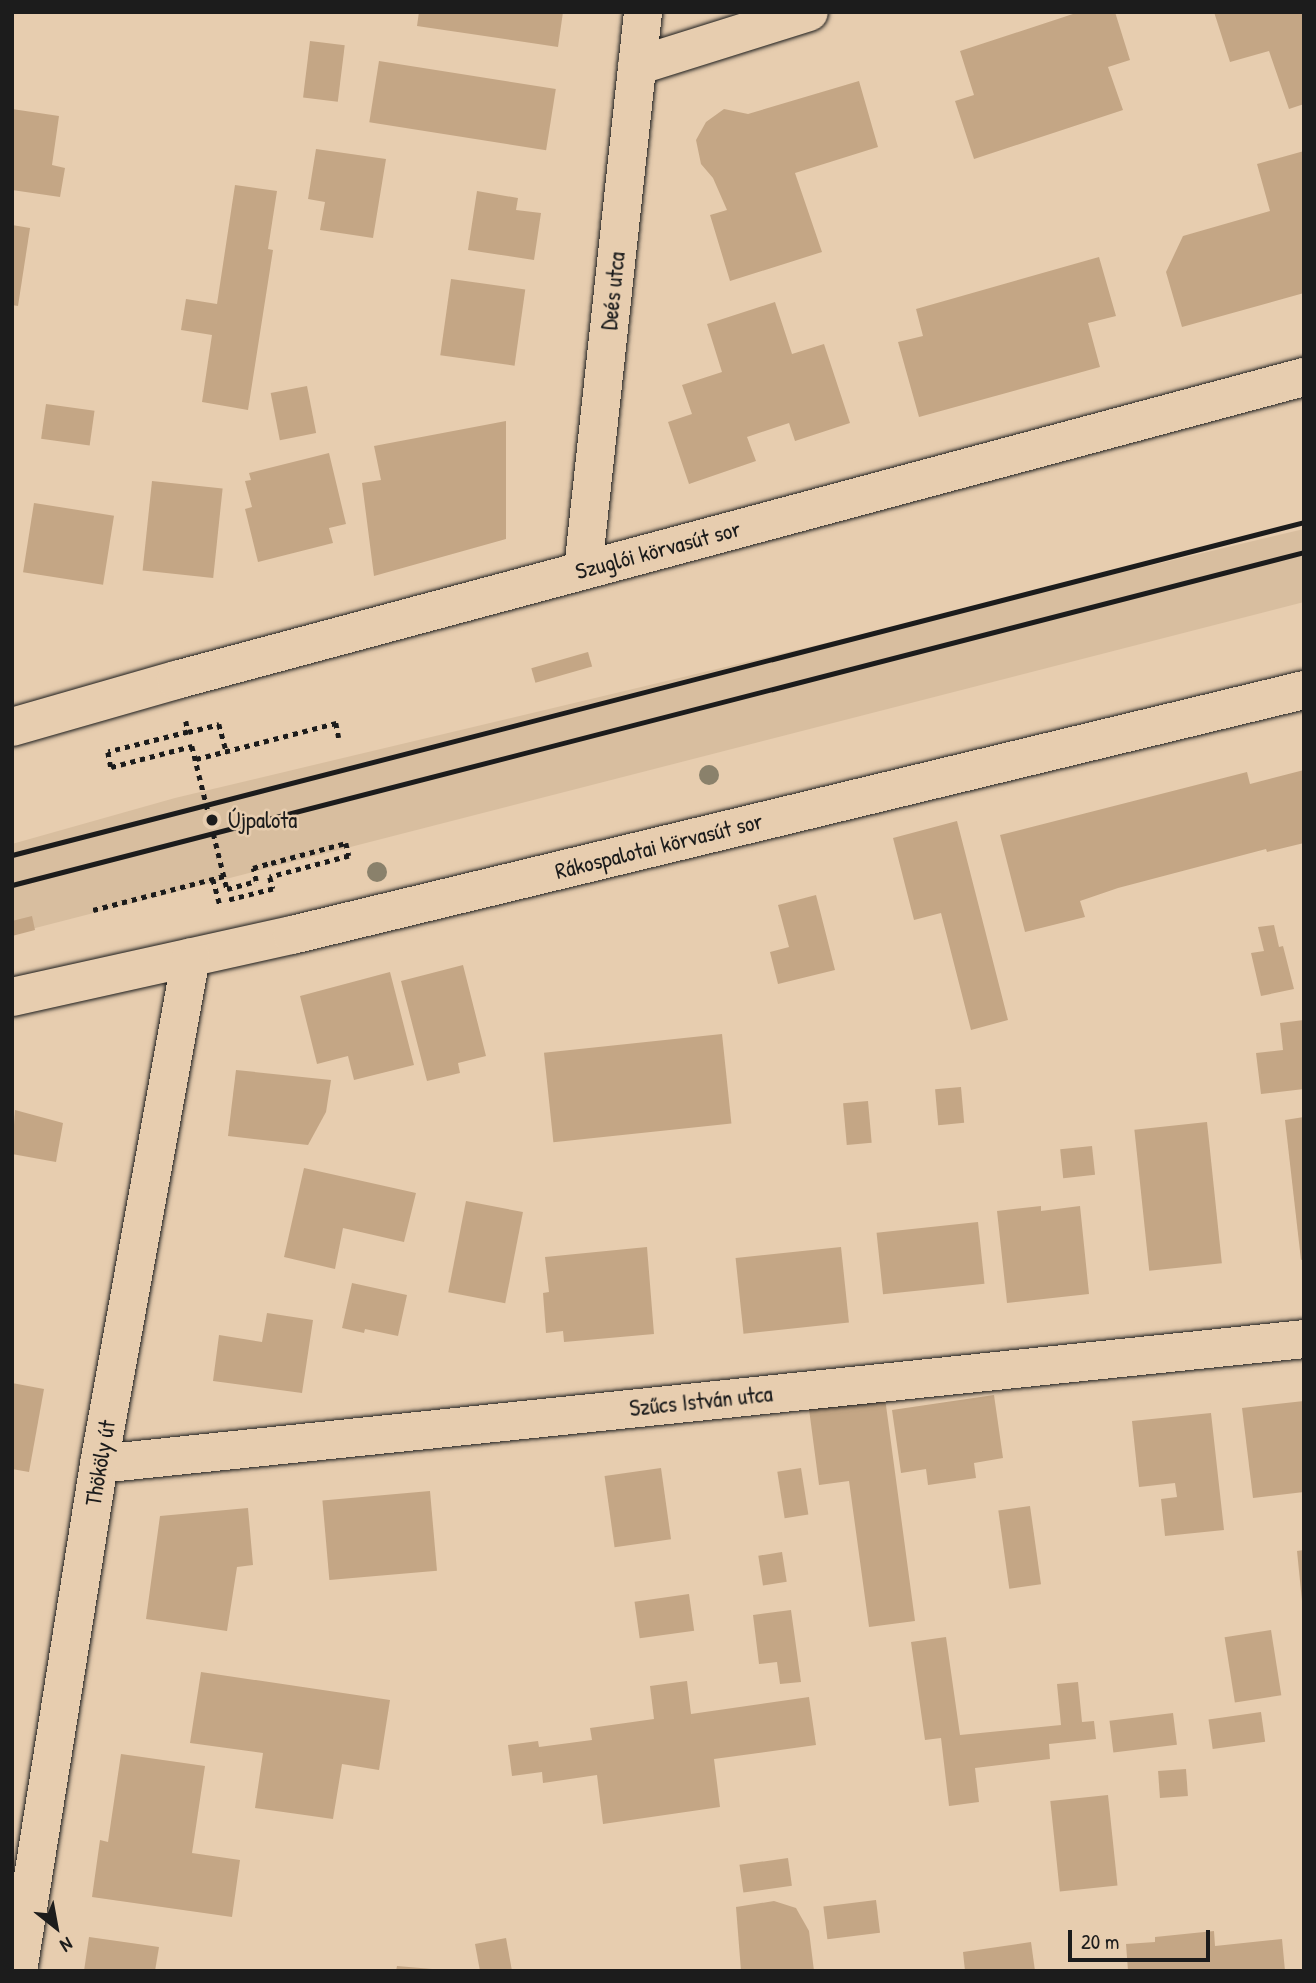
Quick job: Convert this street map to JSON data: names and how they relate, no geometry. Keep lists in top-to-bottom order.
{
  "streets": {
    "street": [
      "Deés utca",
      "Szuglói körvasút sor",
      "Rákospalotai körvasút sor",
      "Szűcs István utca",
      "Thököly út"
    ]
  },
  "crossings": [
    ["Deés utca", "Szuglói körvasút sor"],
    ["Rákospalotai körvasút sor", "Thököly út"],
    ["Szűcs István utca", "Thököly út"]
  ],
  "places": ["Újpalota"],
  "scale_bar": "20 m",
  "north": "bottom right"
}
